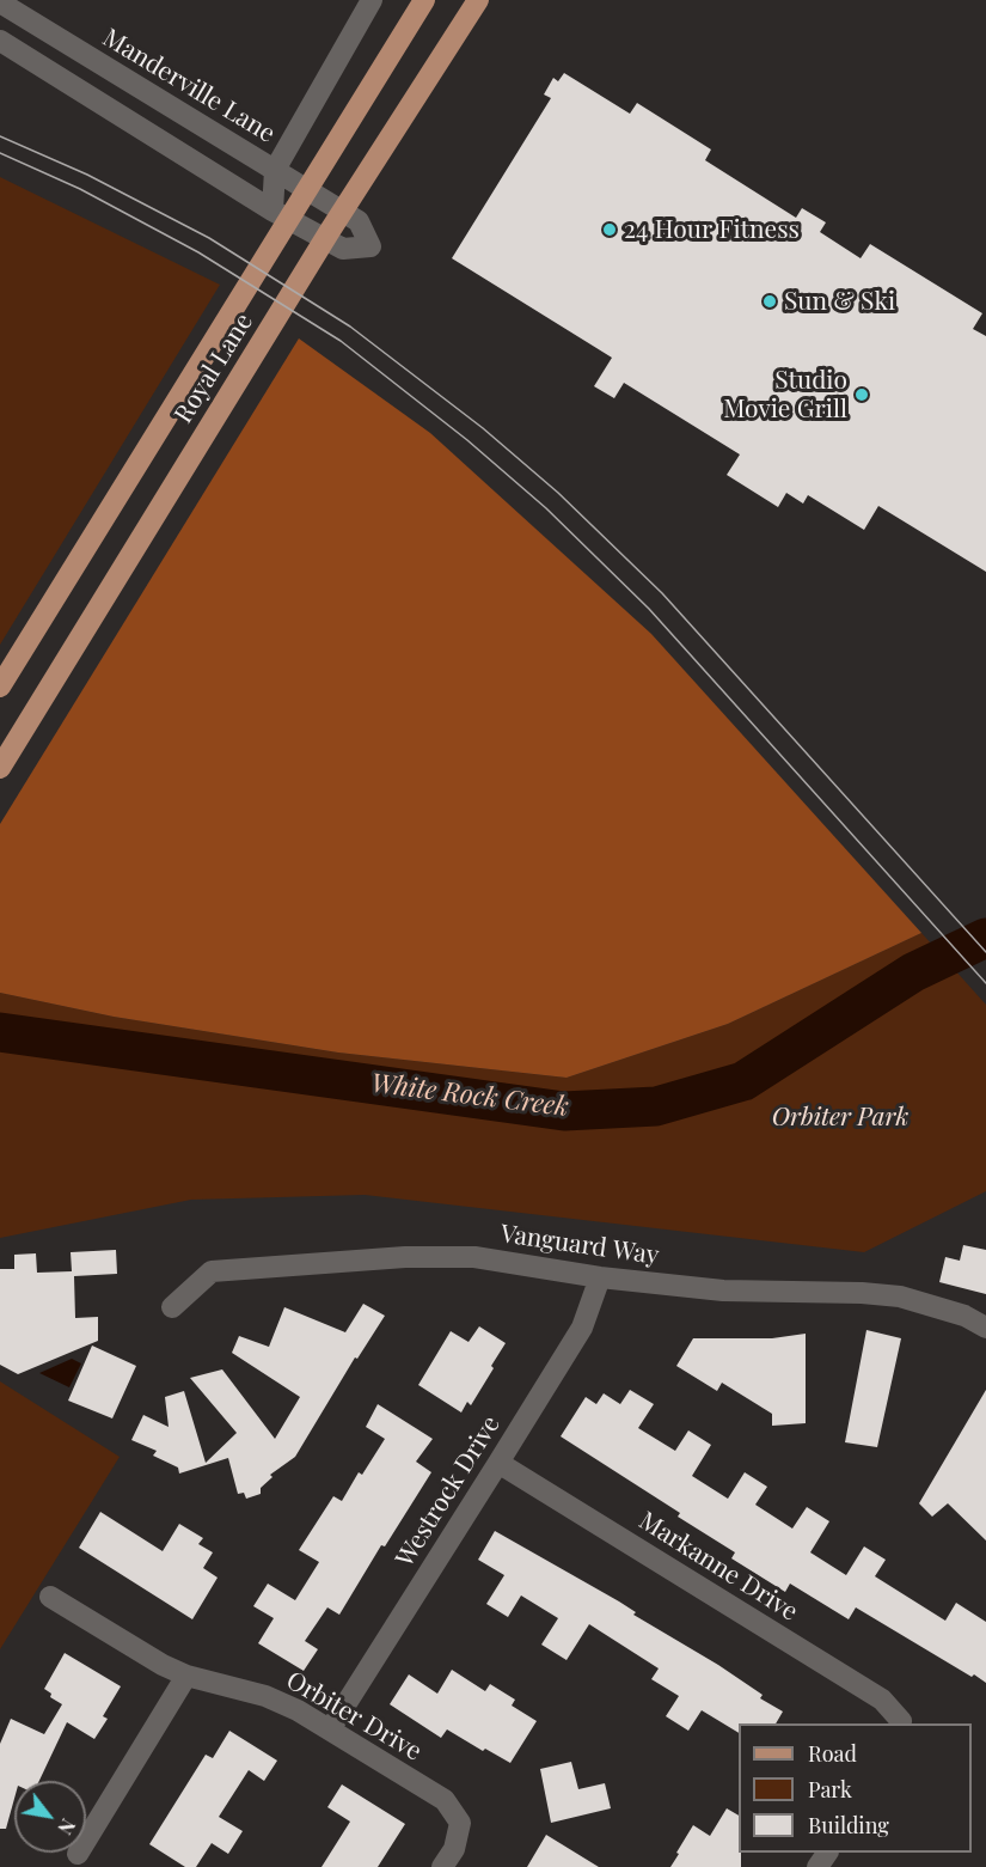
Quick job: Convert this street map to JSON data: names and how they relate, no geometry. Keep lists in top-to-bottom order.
{
  "streets": {
    "main road": ["Royal Lane"],
    "street": [
      "Manderville Lane",
      "Vanguard Way",
      "Westrock Drive",
      "Markanne Drive",
      "Orbiter Drive"
    ]
  },
  "crossings": [
    ["Vanguard Way", "Westrock Drive"],
    ["Westrock Drive", "Markanne Drive"],
    ["Westrock Drive", "Orbiter Drive"]
  ],
  "water": ["White Rock Creek"],
  "parks": ["Orbiter Park"],
  "places": ["24 Hour Fitness", "Sun & Ski", "Studio Movie Grill"],
  "legend": ["Road", "Park", "Building"],
  "north": "bottom right"
}
